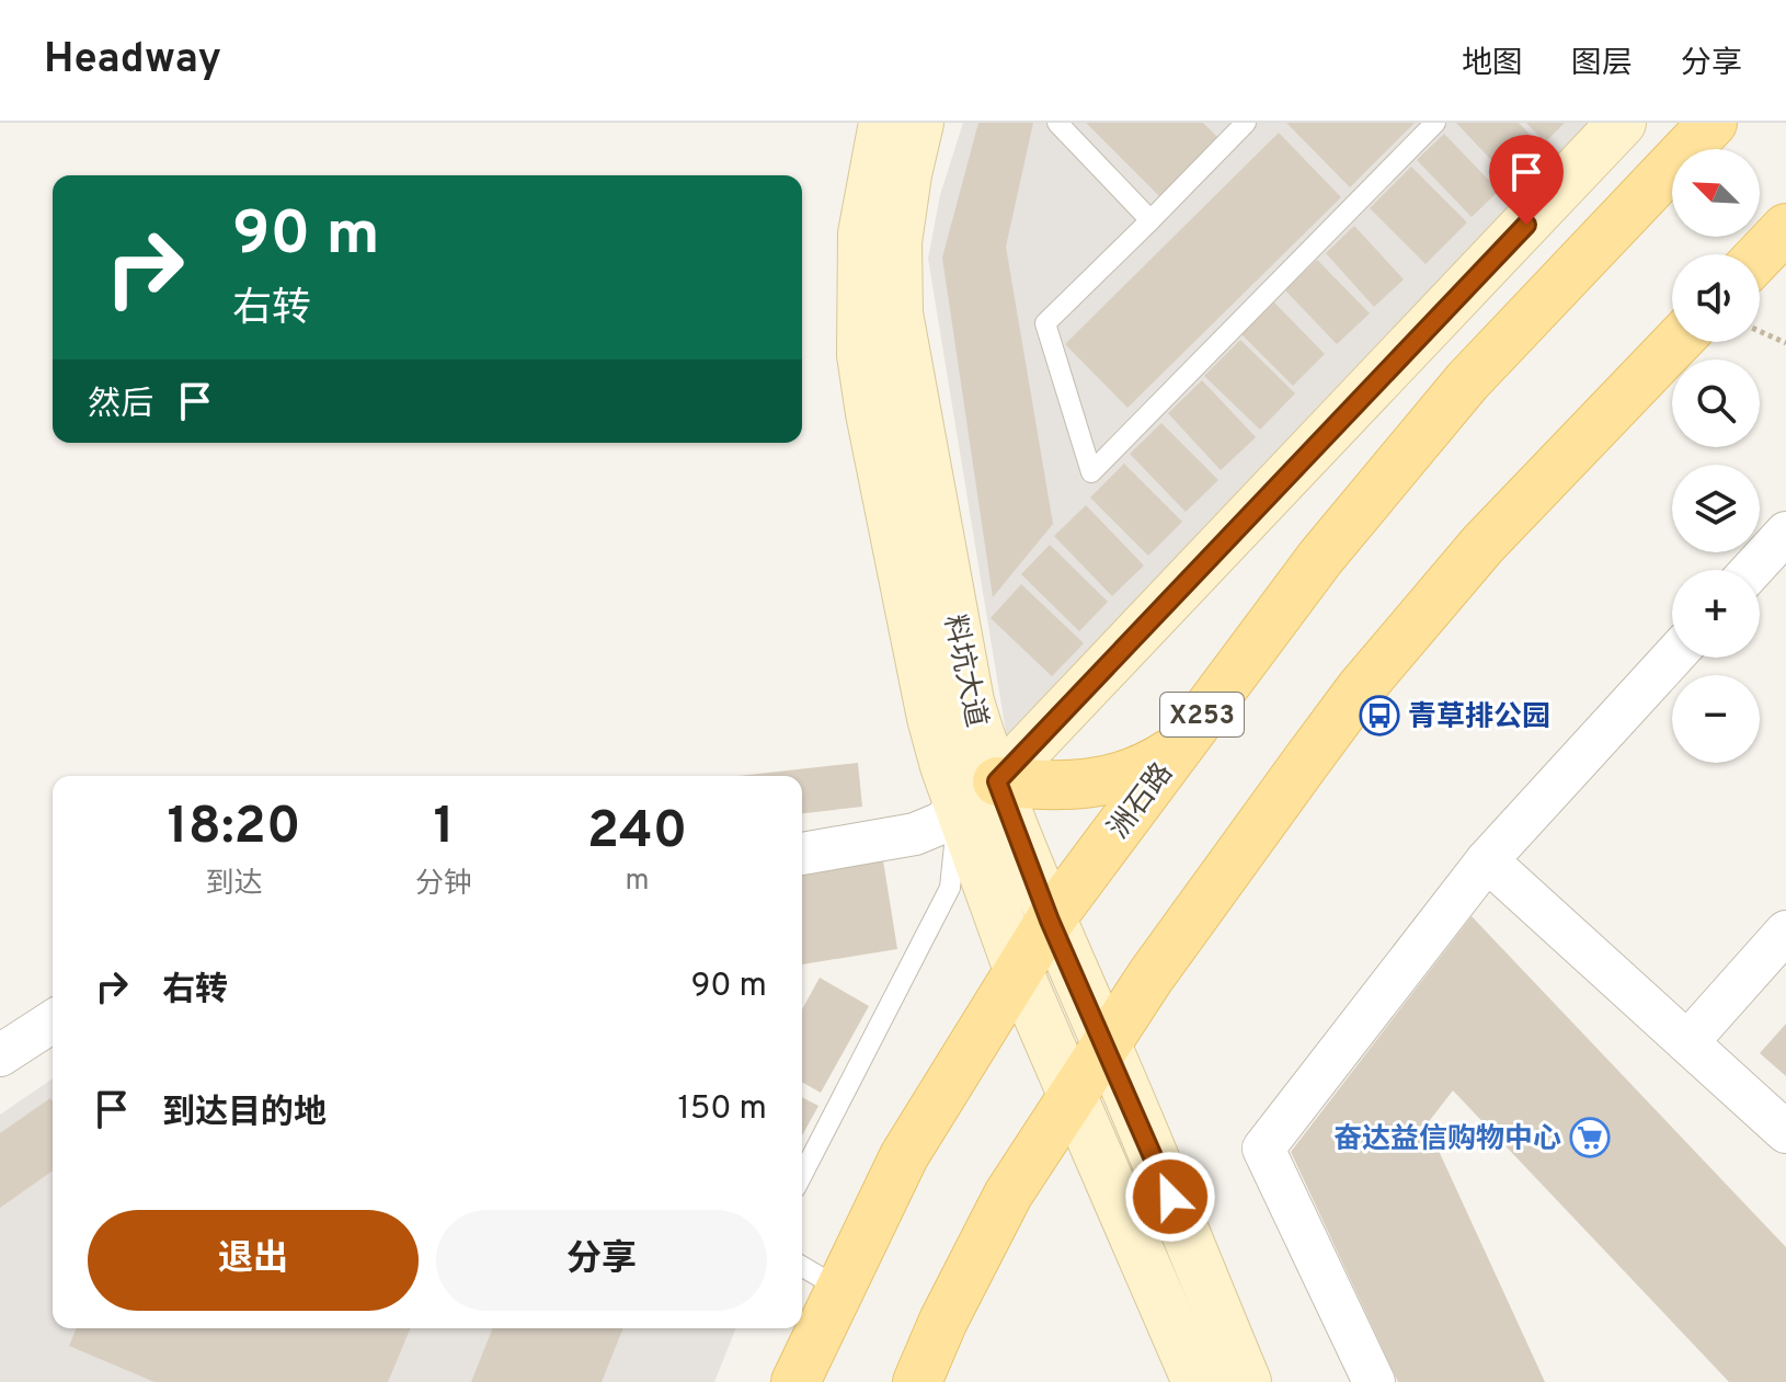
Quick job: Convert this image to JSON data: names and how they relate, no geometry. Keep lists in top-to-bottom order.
{
  "streets": {
    "main road": ["X253", "洲石路"],
    "street": ["料坑大道"]
  },
  "crossings": [
    ["料坑大道", "洲石路"]
  ],
  "places": {
    "bus stop": ["青草排公园"],
    "supermarket": ["奋达益信购物中心"]
  },
  "north": "top left",
  "page": {
    "header": "Headway",
    "nav": ["地图", "图层", "分享"],
    "map_buttons": ["+", "−"],
    "turn": ["90 m", "右转"],
    "then": "然后",
    "eta": [
      "18:20",
      "到达",
      "1",
      "分钟",
      "240",
      "m"
    ],
    "list": [
      {
        "name": "右转",
        "value": "90 m"
      },
      {
        "name": "到达目的地",
        "value": "150 m"
      }
    ],
    "buttons": ["退出", "分享"]
  }
}
